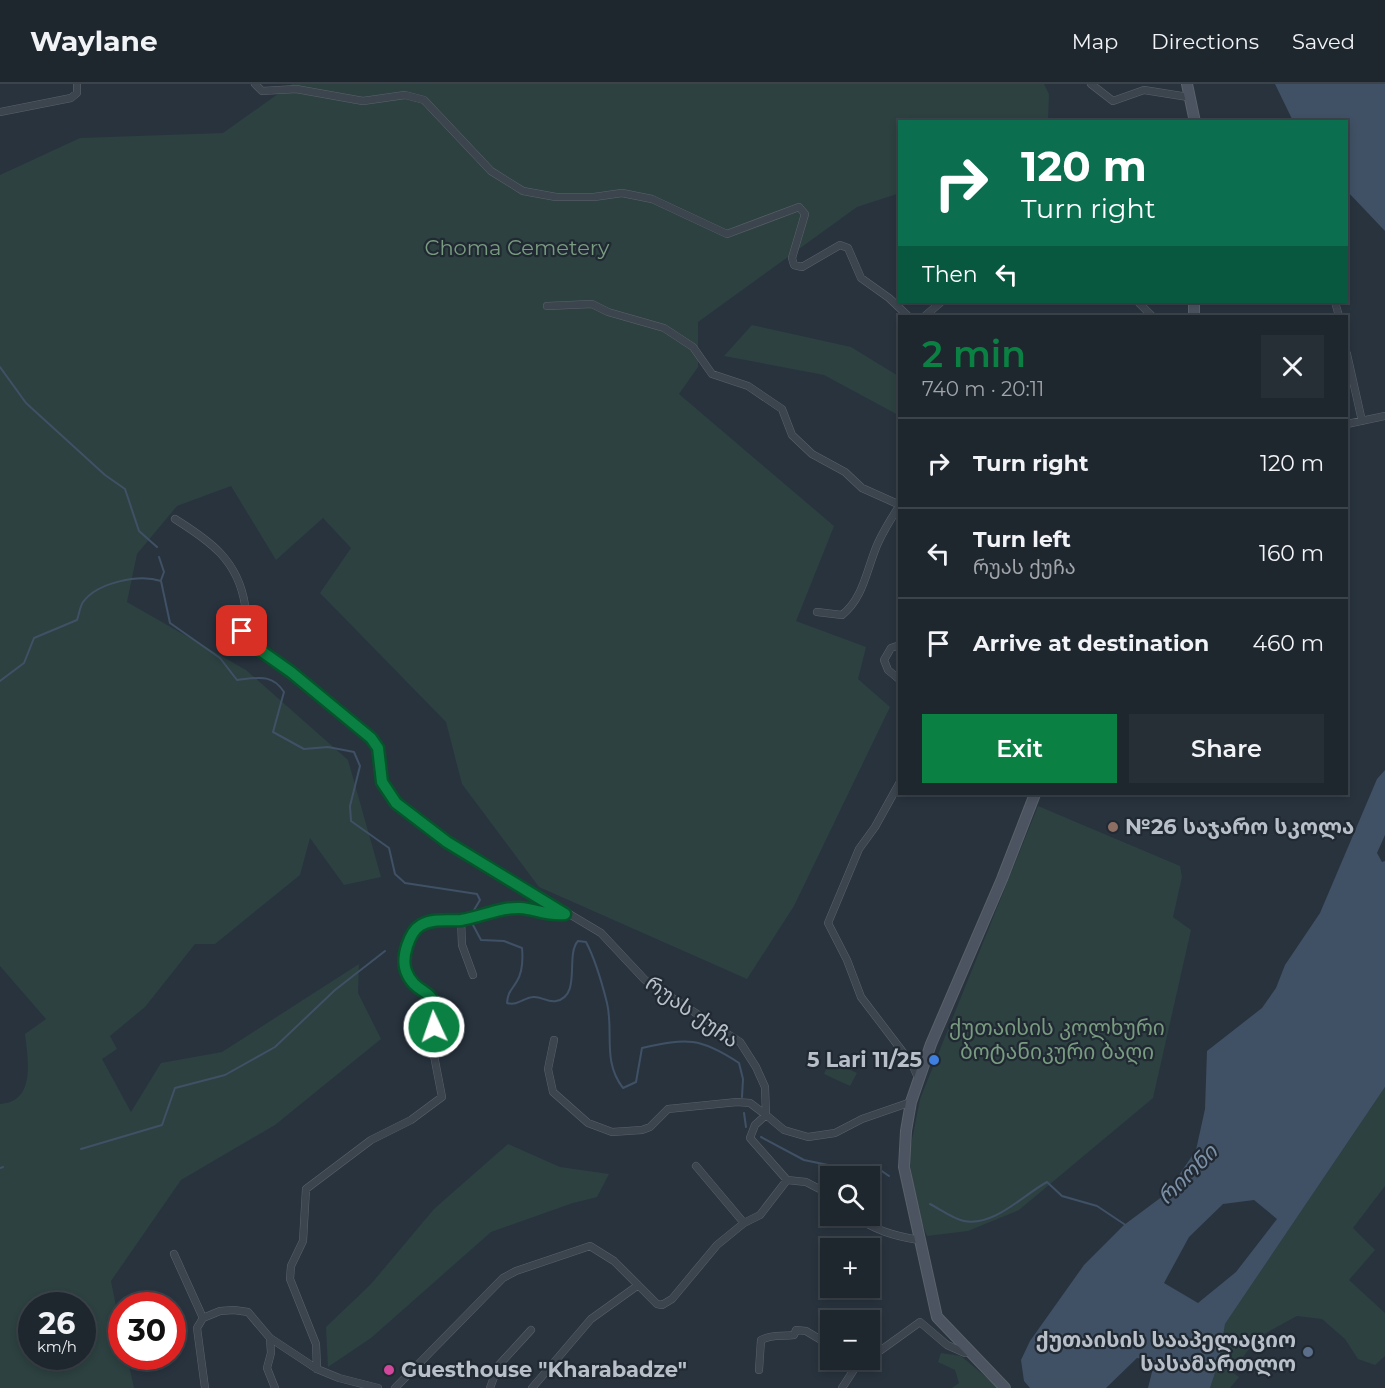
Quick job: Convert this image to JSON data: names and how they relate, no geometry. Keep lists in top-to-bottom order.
{
  "streets": {
    "street": ["რუას ქუჩა"]
  },
  "water": ["რიონი"],
  "parks": ["Choma Cemetery", "ქუთაისის კოლხური ბოტანიკური ბაღი"],
  "places": [
    "№26 საჯარო სკოლა",
    "5 Lari 11/25",
    "ქუთაისის სააპელაციო სასამართლო",
    "Guesthouse \"Kharabadze\""
  ],
  "page": {
    "header": "Waylane",
    "nav": ["Map", "Directions", "Saved"],
    "turn": ["120 m", "Turn right"],
    "then": "Then",
    "heading": ["2 min", "740 m · 20:11"],
    "list": [
      {
        "name": "Turn right",
        "value": "120 m"
      },
      {
        "name": "Turn left",
        "note": "რუას ქუჩა",
        "value": "160 m"
      },
      {
        "name": "Arrive at destination",
        "value": "460 m"
      }
    ],
    "buttons": ["Exit", "Share"],
    "map_buttons": ["+", "−"],
    "speed": "26 km/h",
    "limit": "30"
  }
}
